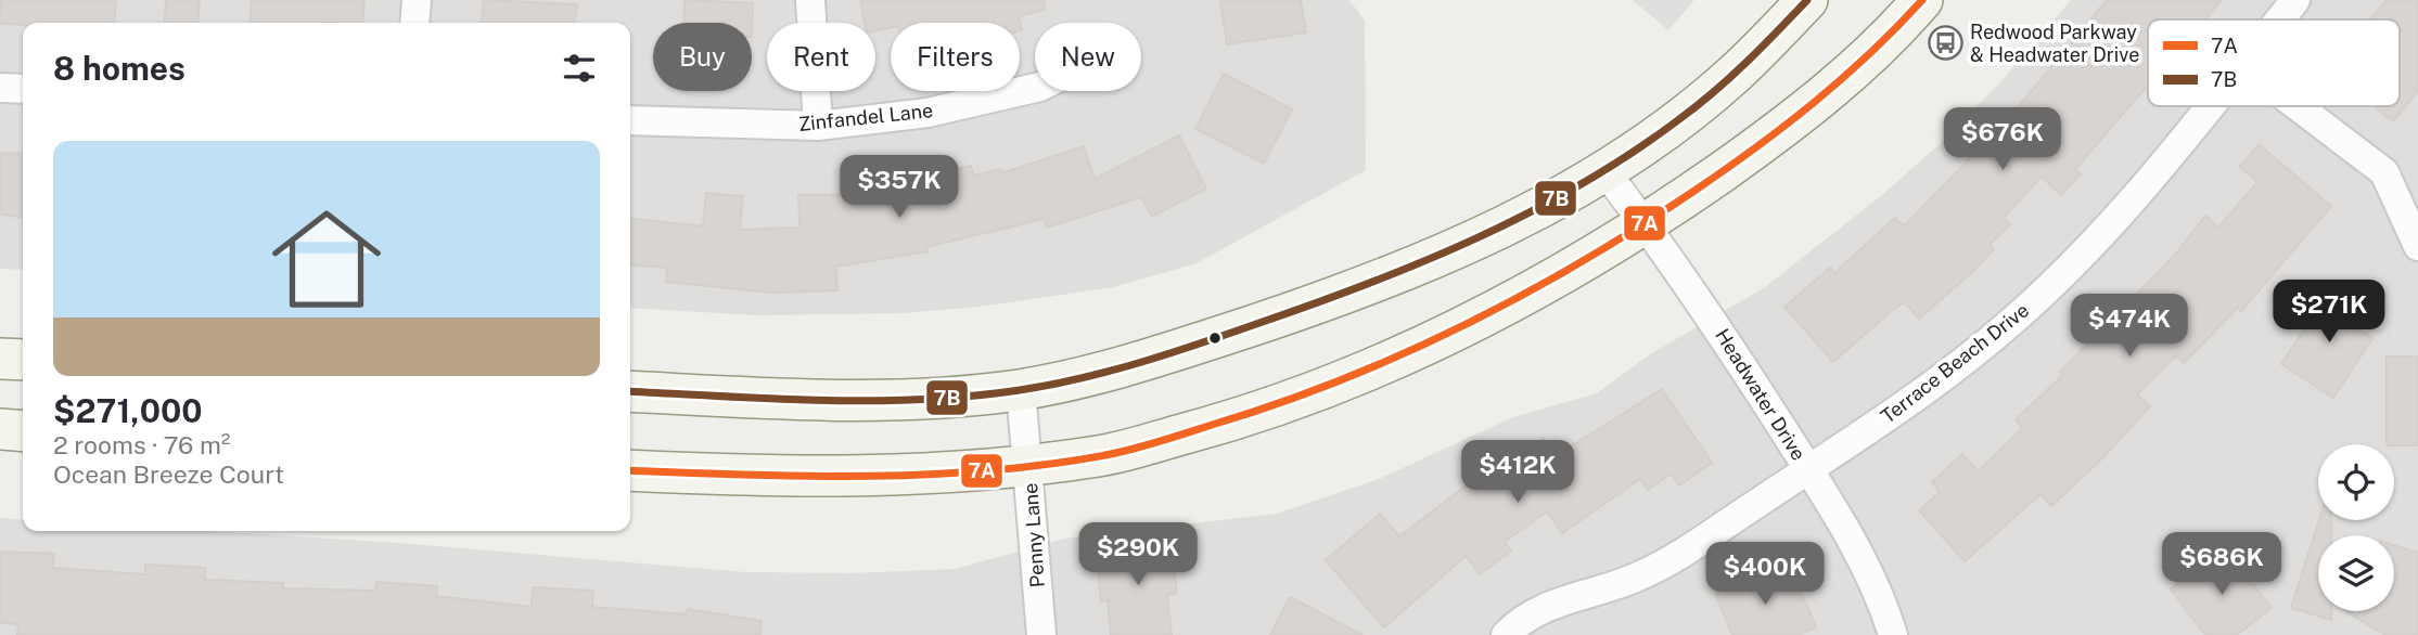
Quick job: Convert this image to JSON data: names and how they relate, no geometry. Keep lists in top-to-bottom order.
{
  "streets": {
    "street": [
      "Zinfandel Lane",
      "Terrace Beach Drive",
      "Headwater Drive",
      "Penny Lane"
    ]
  },
  "crossings": [
    ["Terrace Beach Drive", "Headwater Drive"]
  ],
  "places": {
    "bus stop": ["Redwood Parkway & Headwater Drive"]
  },
  "lines": ["transit line 7A", "transit line 7B"],
  "legend": ["7A", "7B"],
  "page": {
    "chip": [
      "Buy",
      "Rent",
      "Filters",
      "New"
    ],
    "heading": "8 homes",
    "price": [
      "$676K",
      "$357K",
      "$271K",
      "$474K",
      "$412K",
      "$290K",
      "$686K",
      "$400K"
    ],
    "list": [
      {
        "name": "$271,000",
        "note": "2 rooms · 76 m² · Ocean Breeze Court"
      }
    ]
  }
}
